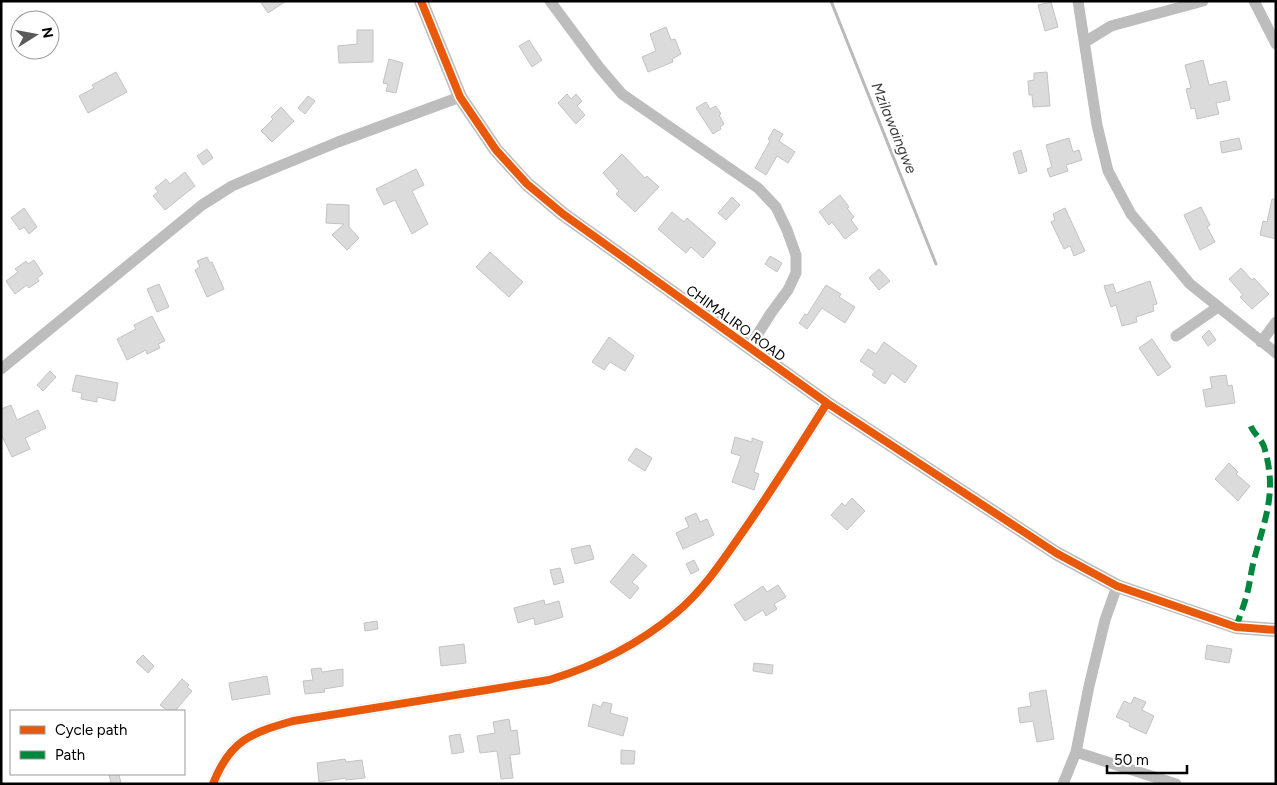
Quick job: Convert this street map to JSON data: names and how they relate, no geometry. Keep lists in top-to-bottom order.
{
  "streets": {
    "street": ["CHIMALIRO ROAD"]
  },
  "water": ["Mzilawaingwe"],
  "legend": ["Cycle path", "Path"],
  "scale_bar": "50 m",
  "north": "right"
}
